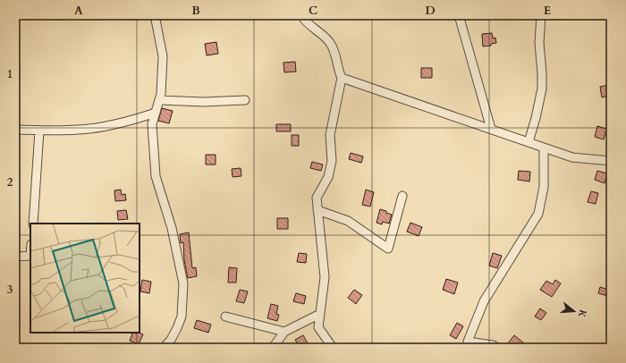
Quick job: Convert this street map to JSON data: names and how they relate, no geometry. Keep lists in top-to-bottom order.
{
  "north": "right",
  "grid": {
    "columns": [
      "A",
      "B",
      "C",
      "D",
      "E"
    ],
    "rows": ["1", "2", "3"]
  }
}
